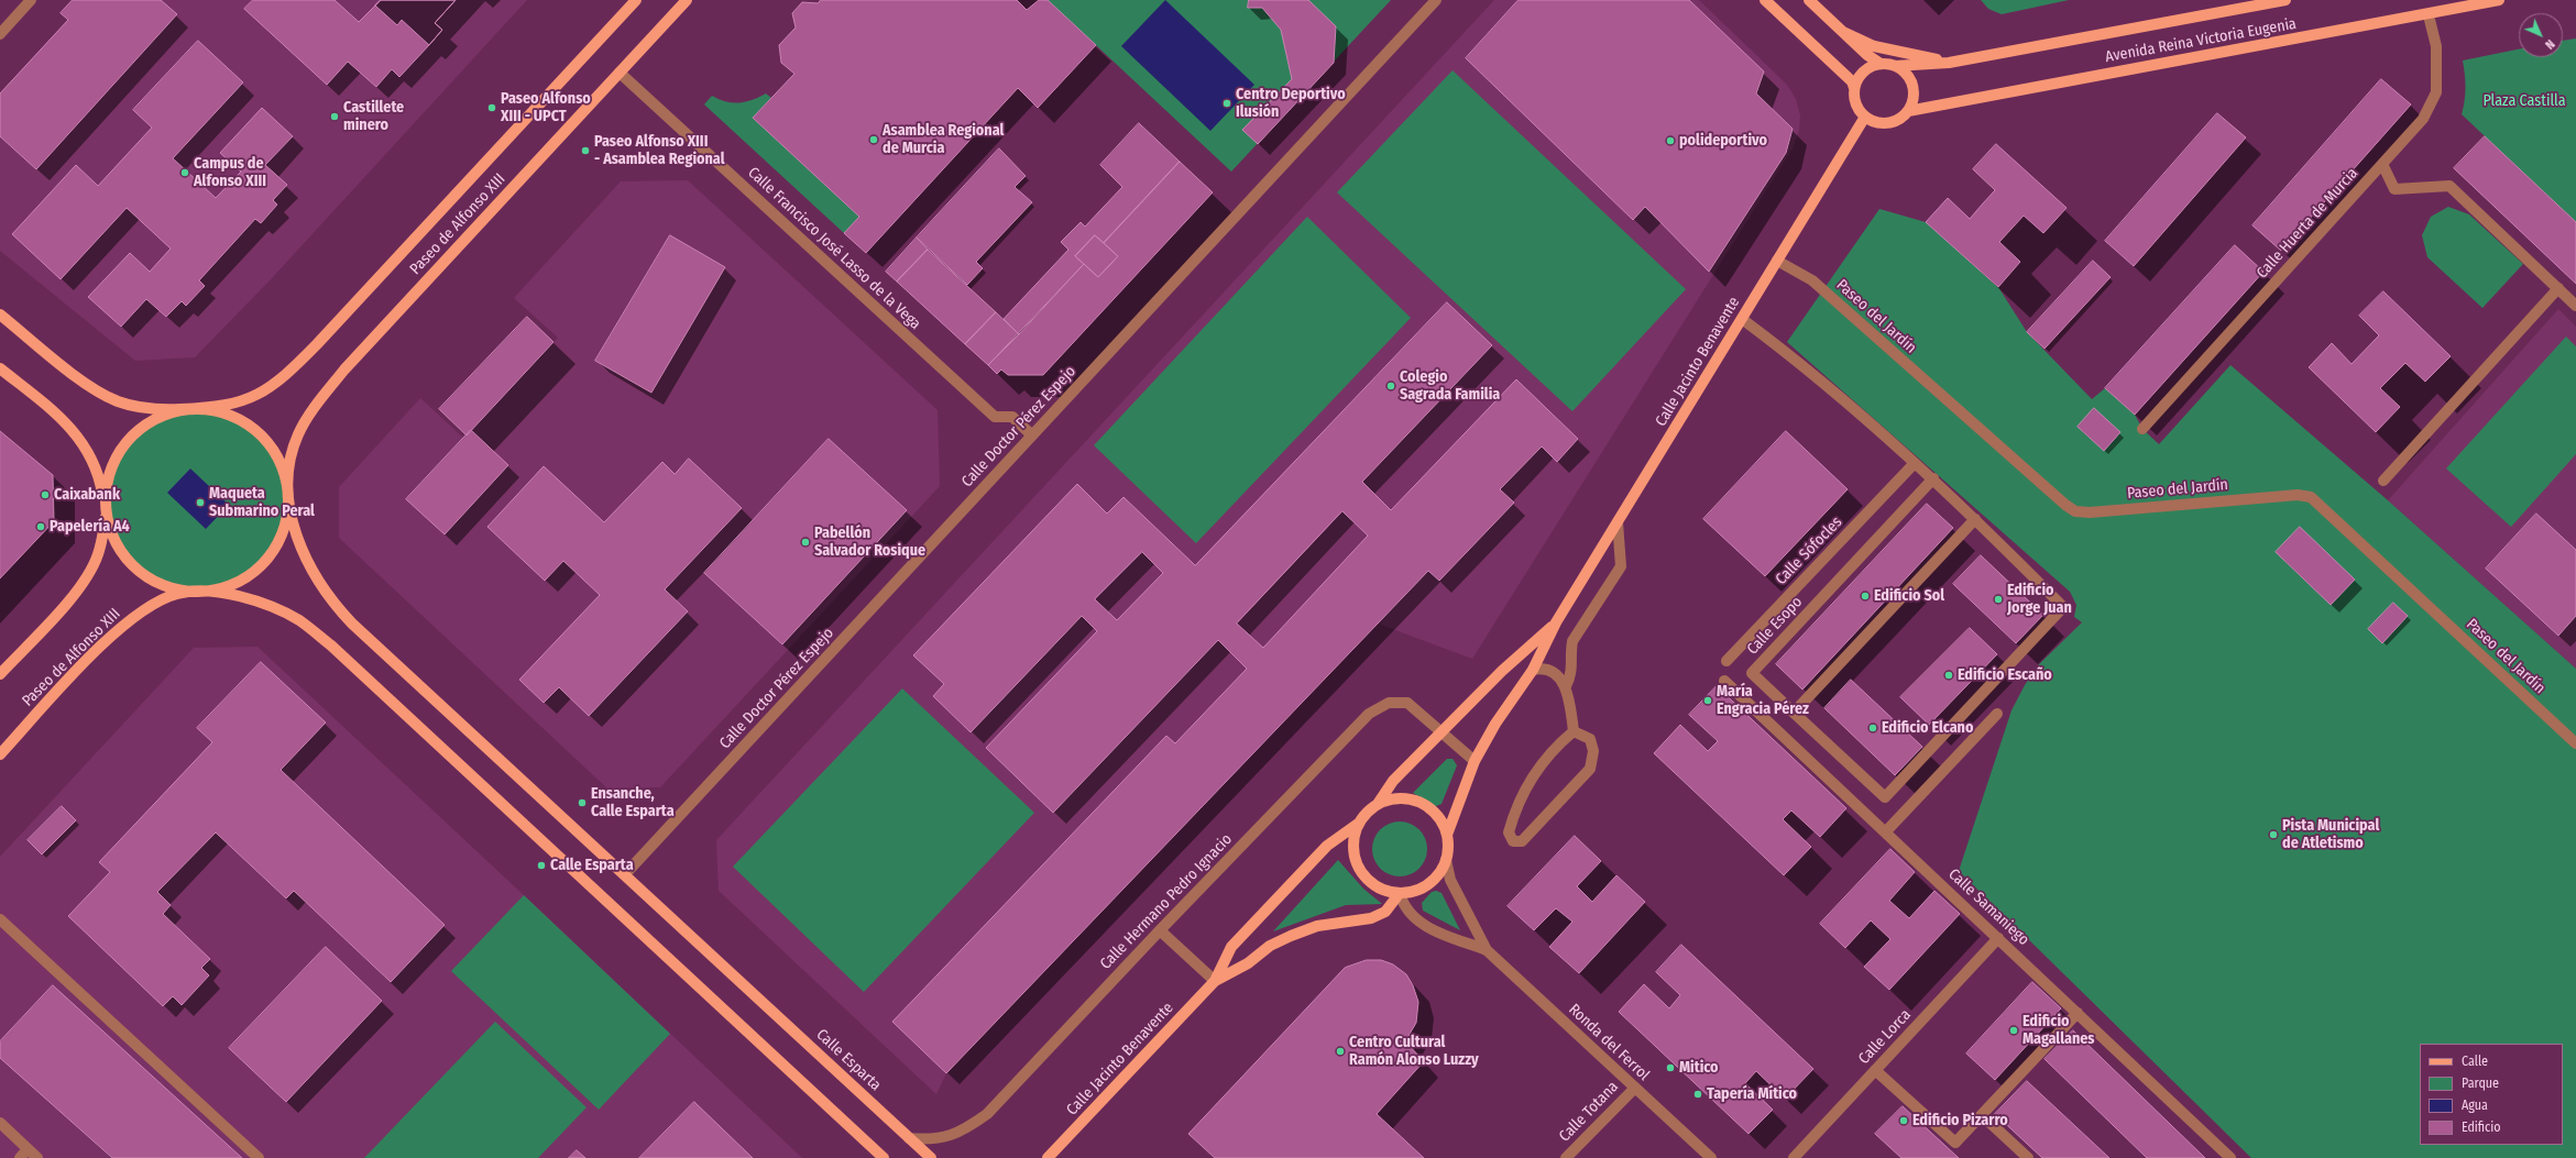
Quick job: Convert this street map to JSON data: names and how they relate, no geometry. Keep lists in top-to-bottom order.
{
  "streets": {
    "main road": [
      "Avenida Reina Victoria Eugenia",
      "Paseo de Alfonso XIII",
      "Calle Jacinto Benavente",
      "Calle Esparta"
    ],
    "street": [
      "Calle Huerta de Murcia",
      "Calle Francisco José Lasso de la Vega",
      "Paseo del Jardín",
      "Calle Doctor Pérez Espejo",
      "Calle Sófocles",
      "Calle Esopo",
      "Calle Hermano Pedro Ignacio",
      "Calle Samaniego",
      "Calle Lorca",
      "Ronda del Ferrol",
      "Calle Totana"
    ]
  },
  "crossings": [
    ["Avenida Reina Victoria Eugenia", "Calle Huerta de Murcia"],
    ["Avenida Reina Victoria Eugenia", "Calle Jacinto Benavente"],
    ["Paseo de Alfonso XIII", "Calle Francisco José Lasso de la Vega"],
    ["Paseo de Alfonso XIII", "Calle Esparta"],
    ["Calle Francisco José Lasso de la Vega", "Calle Doctor Pérez Espejo"],
    ["Paseo del Jardín", "Calle Jacinto Benavente"],
    ["Calle Jacinto Benavente", "Calle Hermano Pedro Ignacio"],
    ["Calle Jacinto Benavente", "Ronda del Ferrol"],
    ["Calle Doctor Pérez Espejo", "Calle Esparta"],
    ["Calle Hermano Pedro Ignacio", "Calle Esparta"],
    ["Calle Samaniego", "Calle Lorca"],
    ["Ronda del Ferrol", "Calle Totana"]
  ],
  "parks": ["Plaza Castilla"],
  "places": [
    "Centro Deportivo Ilusión",
    "Paseo Alfonso XIII - UPCT",
    "Castillete minero",
    "Asamblea Regional de Murcia",
    "polideportivo",
    "Paseo Alfonso XIII - Asamblea Regional",
    "Campus de Alfonso XIII",
    "Colegio Sagrada Familia",
    "Caixabank",
    "Maqueta Submarino Peral",
    "Papelería A4",
    "Pabellón Salvador Rosique",
    "Edificio Sol",
    "Edificio Jorge Juan",
    "Edificio Escaño",
    "María Engracia Pérez",
    "Edificio Elcano",
    "Ensanche, Calle Esparta",
    "Pista Municipal de Atletismo",
    "Calle Esparta",
    "Edificio Magallanes",
    "Centro Cultural Ramón Alonso Luzzy",
    "Mitico",
    "Tapería Mítico",
    "Edificio Pizarro"
  ],
  "legend": [
    "Calle",
    "Parque",
    "Agua",
    "Edificio"
  ],
  "north": "bottom right"
}
